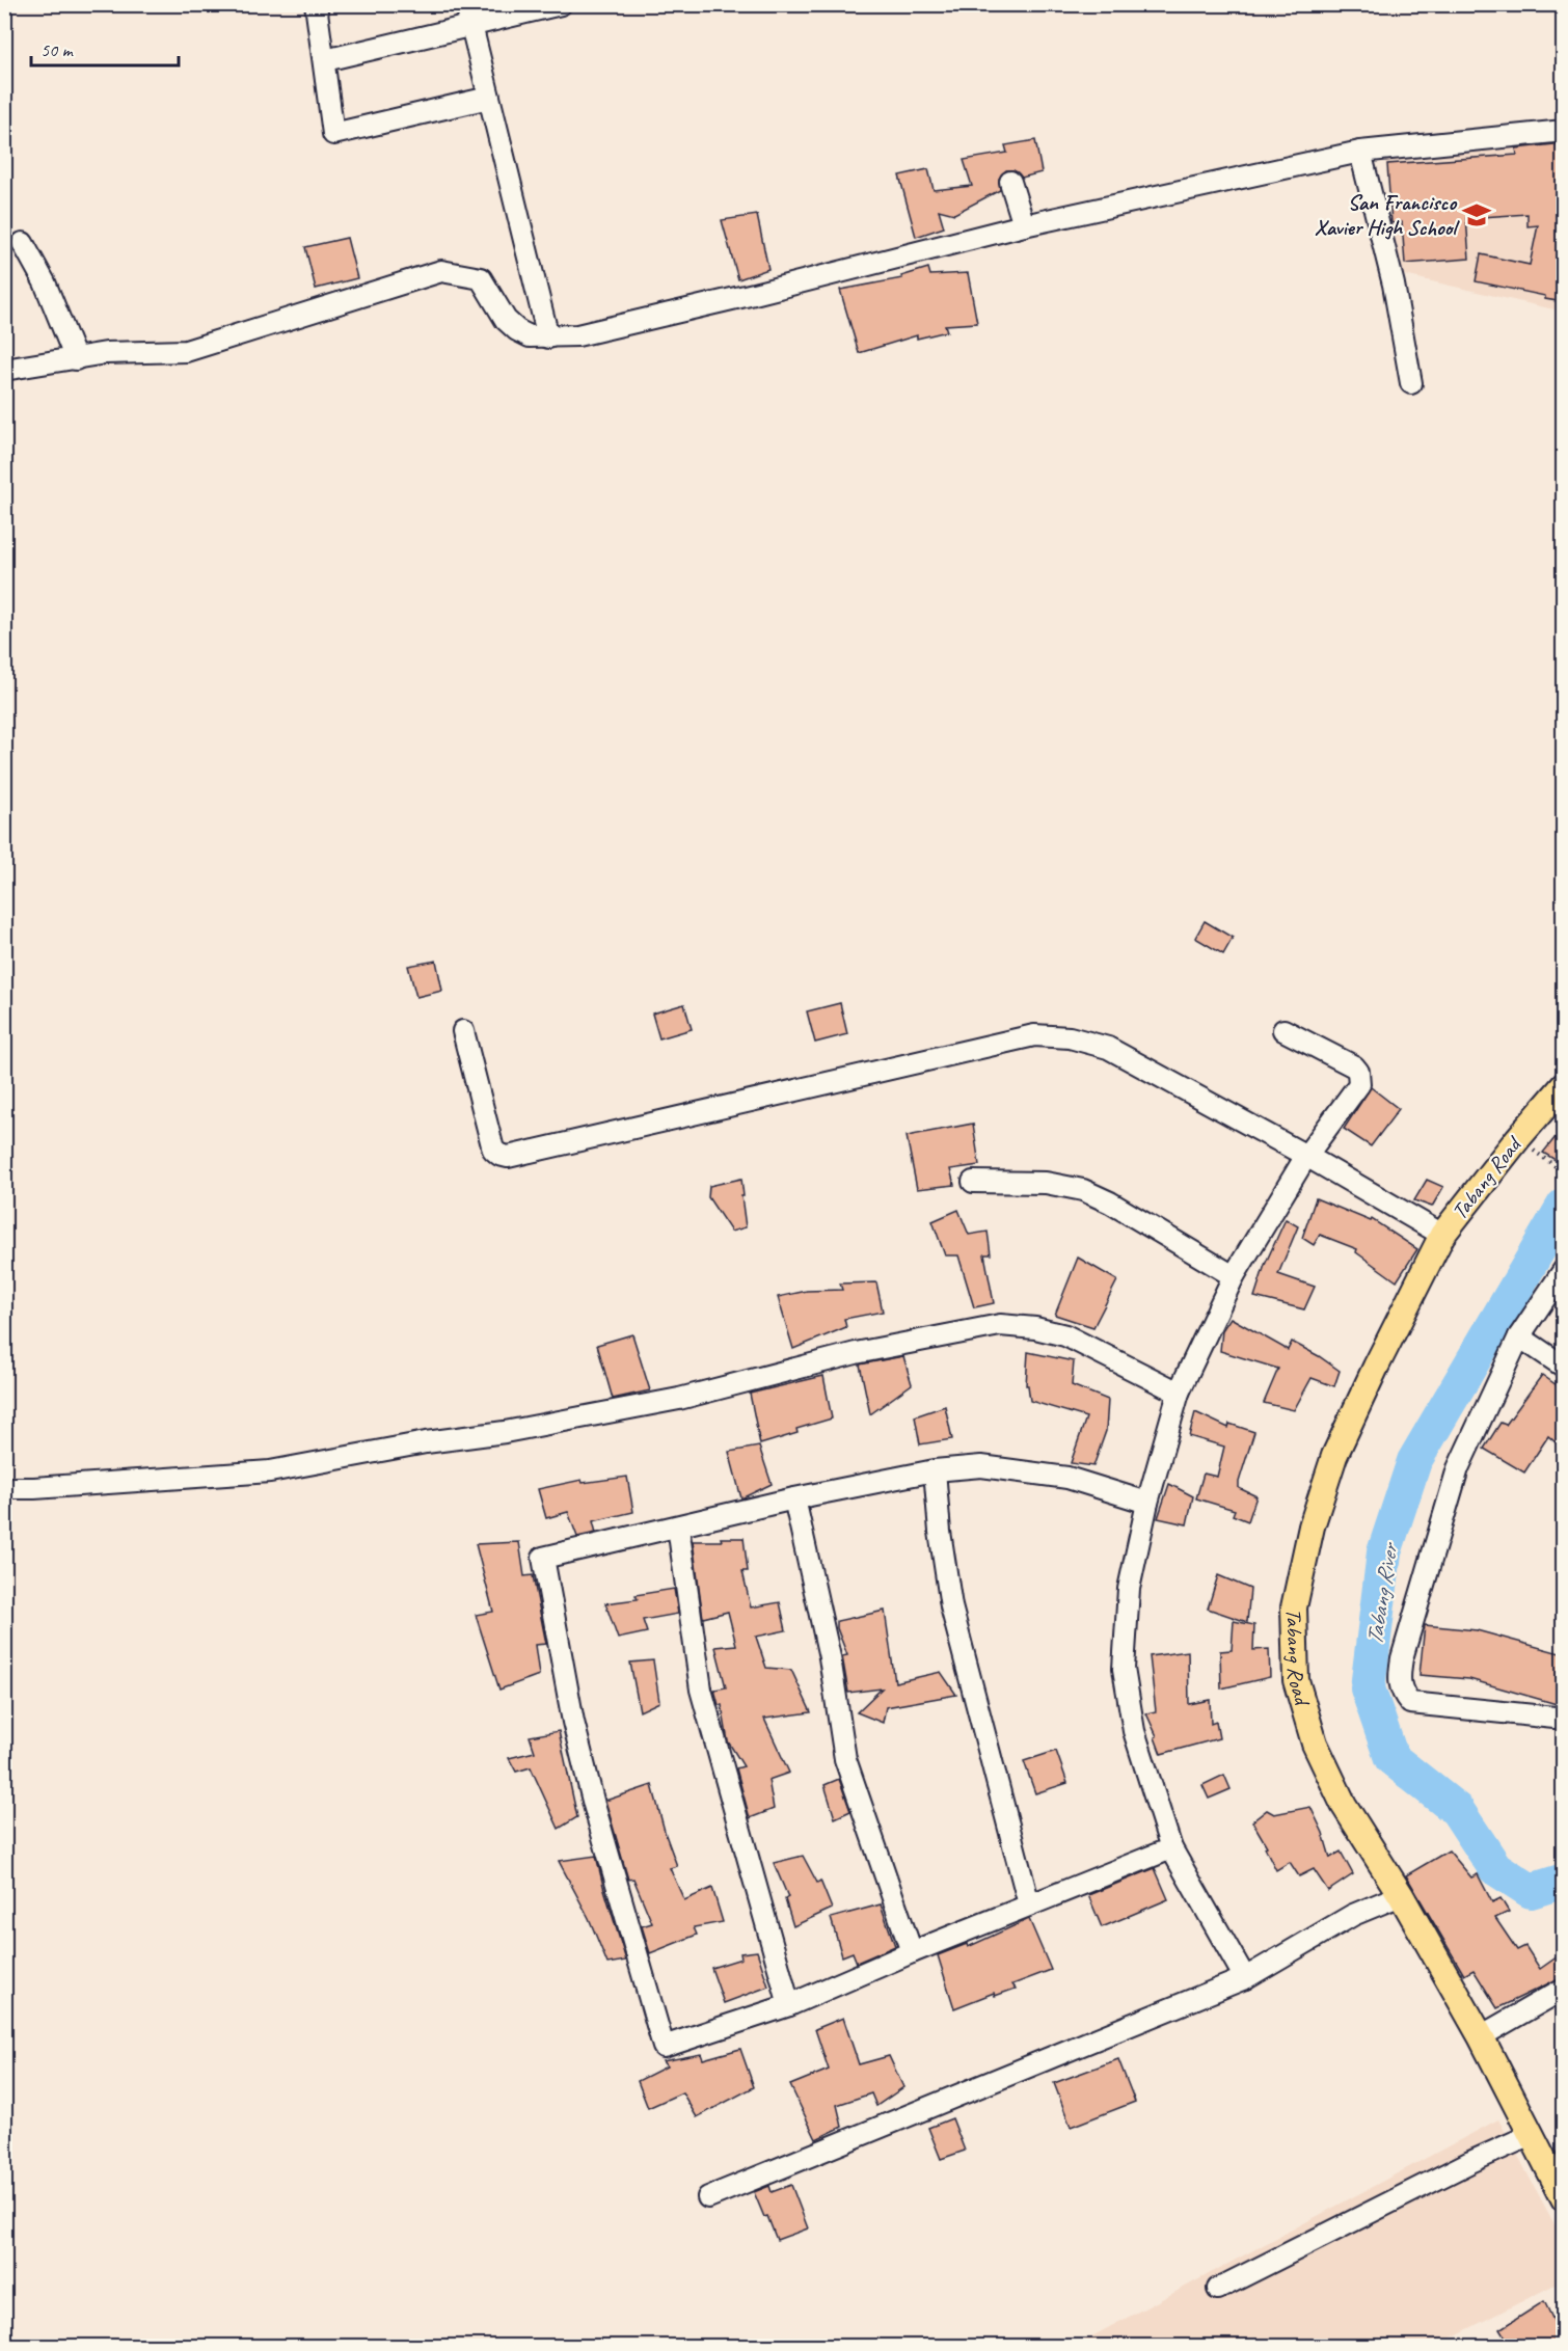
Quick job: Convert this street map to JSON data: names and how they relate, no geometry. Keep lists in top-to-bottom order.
{
  "streets": {
    "main road": ["Tabang Road"]
  },
  "water": ["Tabang River"],
  "places": {
    "school or university": ["San Francisco Xavier High School"]
  },
  "scale_bar": "50 m"
}
